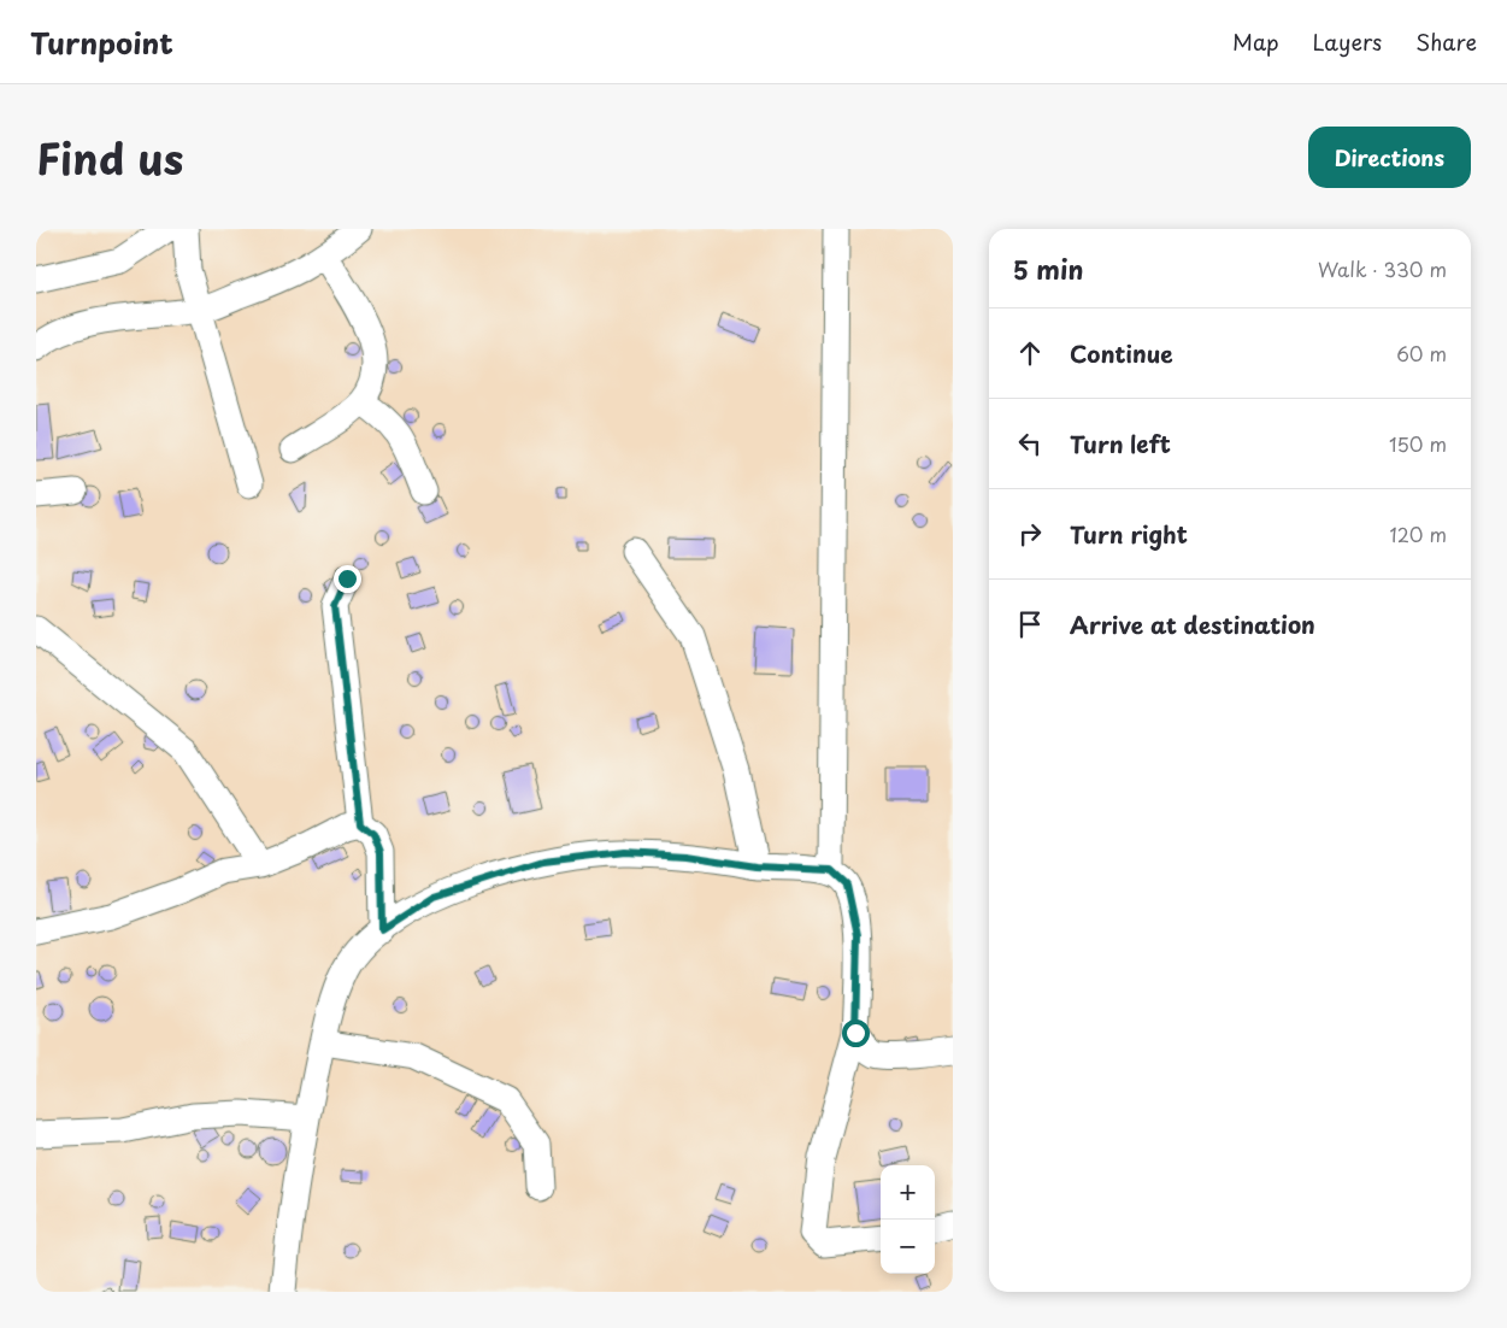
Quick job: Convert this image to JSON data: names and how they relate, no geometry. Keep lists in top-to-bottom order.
{
  "page": {
    "header": "Turnpoint",
    "nav": ["Map", "Layers", "Share"],
    "title": "Find us",
    "buttons": "Directions",
    "heading": ["5 min", "Walk · 330 m"],
    "list": [
      ["Continue", "60 m"],
      ["Turn left", "150 m"],
      ["Turn right", "120 m"],
      "Arrive at destination"
    ],
    "map_buttons": ["+", "−"]
  }
}
